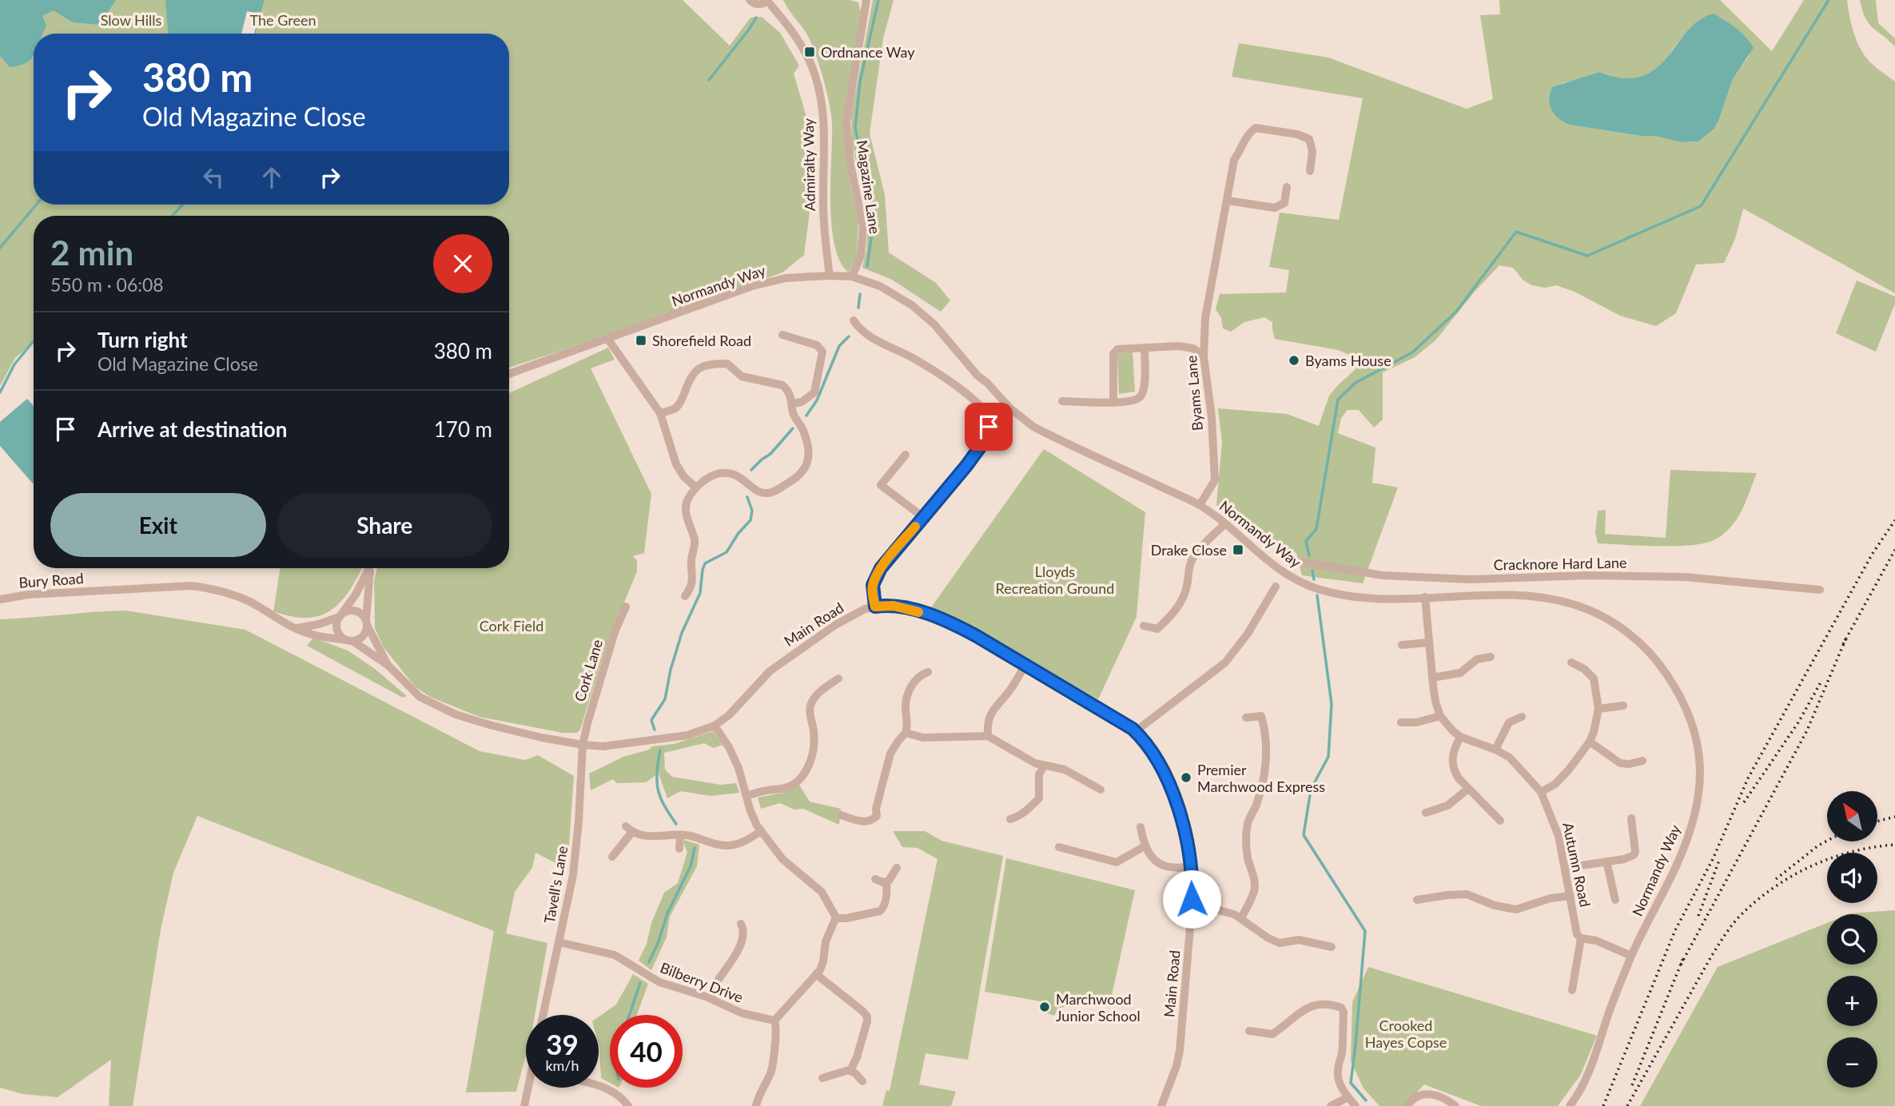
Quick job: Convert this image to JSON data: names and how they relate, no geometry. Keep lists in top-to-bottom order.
{
  "streets": {
    "street": [
      "Admiralty Way",
      "Magazine Lane",
      "Normandy Way",
      "Byams Lane",
      "Cracknore Hard Lane",
      "Bury Road",
      "Main Road",
      "Cork Lane",
      "Autumn Road",
      "Tavell's Lane",
      "Bilberry Drive"
    ]
  },
  "crossings": [
    ["Admiralty Way", "Normandy Way"],
    ["Magazine Lane", "Normandy Way"],
    ["Normandy Way", "Byams Lane"],
    ["Main Road", "Cork Lane"],
    ["Main Road", "Tavell's Lane"],
    ["Cork Lane", "Tavell's Lane"],
    ["Tavell's Lane", "Bilberry Drive"]
  ],
  "parks": [
    "Slow Hills",
    "The Green",
    "Lloyds Recreation Ground",
    "Cork Field",
    "Crooked Hayes Copse"
  ],
  "places": {
    "transit": ["Ordnance Way", "Shorefield Road", "Drake Close"],
    "other": ["Byams House", "Premier Marchwood Express", "Marchwood Junior School"]
  },
  "north": "top left",
  "page": {
    "turn": ["380 m", "Old Magazine Close"],
    "heading": ["2 min", "550 m · 06:08"],
    "list": [
      {
        "name": "Turn right",
        "note": "Old Magazine Close",
        "value": "380 m"
      },
      {
        "name": "Arrive at destination",
        "value": "170 m"
      }
    ],
    "buttons": ["Exit", "Share"],
    "map_buttons": ["+", "−"],
    "speed": "39 km/h",
    "limit": "40"
  }
}
